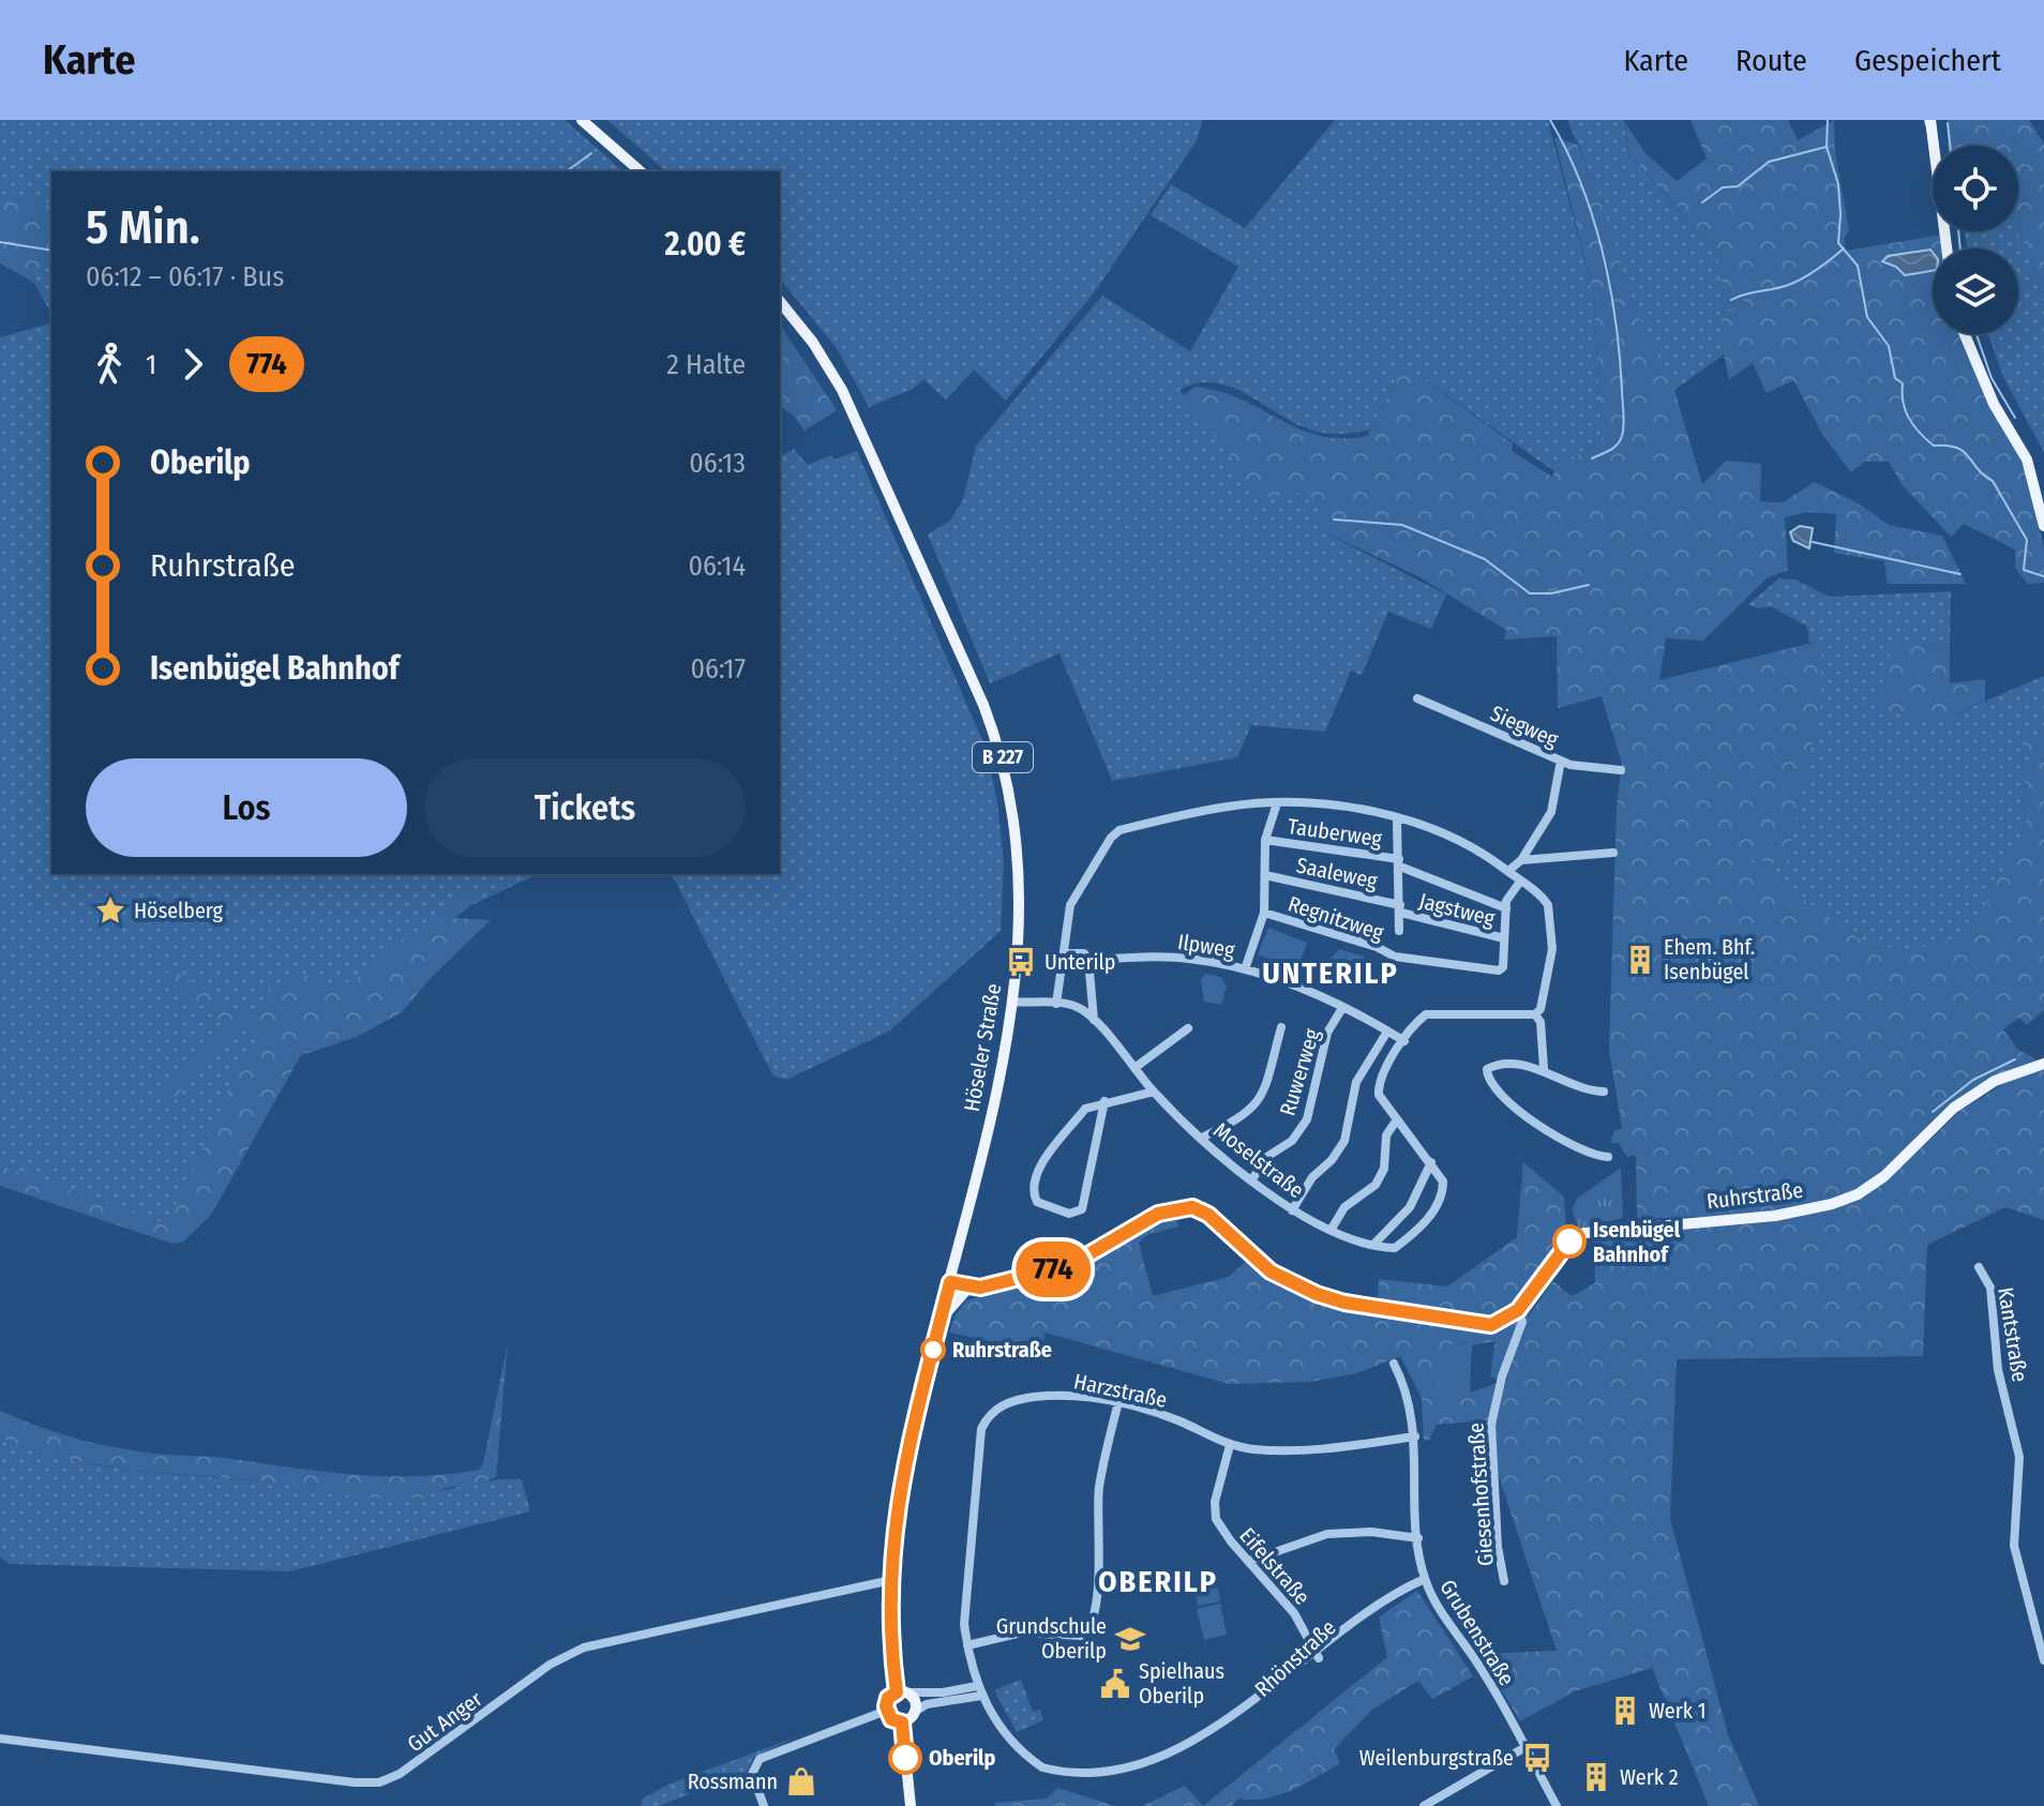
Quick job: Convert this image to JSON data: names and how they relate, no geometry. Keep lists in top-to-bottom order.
{
  "streets": {
    "main road": ["B 227", "Höseler Straße", "Ruhrstraße"],
    "street": [
      "Siegweg",
      "Tauberweg",
      "Saaleweg",
      "Jagstweg",
      "Regnitzweg",
      "Ilpweg",
      "Ruwerweg",
      "Moselstraße",
      "Kantstraße",
      "Harzstraße",
      "Giesenhofstraße",
      "Eifelstraße",
      "Grubenstraße",
      "Rhönstraße",
      "Gut Anger"
    ]
  },
  "crossings": [
    ["Saaleweg", "Jagstweg"],
    ["Jagstweg", "Regnitzweg"],
    ["Ilpweg", "Ruwerweg"],
    ["Höseler Straße", "Moselstraße"],
    ["Höseler Straße", "Gut Anger"],
    ["Ruwerweg", "Moselstraße"],
    ["Ruhrstraße", "Giesenhofstraße"],
    ["Harzstraße", "Eifelstraße"],
    ["Harzstraße", "Grubenstraße"],
    ["Eifelstraße", "Rhönstraße"],
    ["Grubenstraße", "Rhönstraße"]
  ],
  "districts": ["UNTERILP", "OBERILP"],
  "places": {
    "place": ["Höselberg"],
    "building": ["Ehem. Bhf. Isenbügel", "Werk 1", "Werk 2"],
    "bus stop": ["Unterilp", "Weilenburgstraße"],
    "other": ["Isenbügel Bahnhof", "Ruhrstraße", "Oberilp"],
    "school or university": ["Grundschule Oberilp"],
    "public building": ["Spielhaus Oberilp"],
    "shop": ["Rossmann"]
  },
  "lines": ["bus line 774"],
  "page": {
    "header": "Karte",
    "nav": ["Karte", "Route", "Gespeichert"],
    "on_map": "774",
    "heading": ["5 Min.", "06:12 – 06:17 · Bus", "2.00 €"],
    "legs": ["1", "774", "2 Halte"],
    "list": [
      {
        "name": "Oberilp",
        "value": "06:13"
      },
      {
        "name": "Ruhrstraße",
        "value": "06:14"
      },
      {
        "name": "Isenbügel Bahnhof",
        "value": "06:17"
      }
    ],
    "buttons": ["Los", "Tickets"]
  }
}
